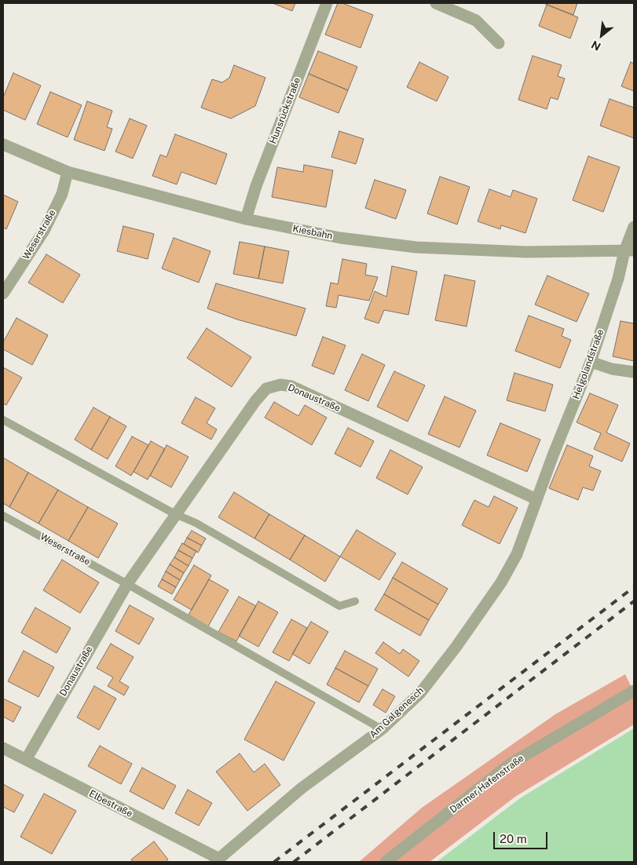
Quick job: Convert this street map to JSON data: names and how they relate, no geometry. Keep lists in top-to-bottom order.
{
  "streets": {
    "street": [
      "Hunsrückstraße",
      "Kiesbahn",
      "Weserstraße",
      "Helgolandstraße",
      "Donaustraße",
      "Am Galgenesch",
      "Darmer Hafenstraße",
      "Elbestraße"
    ]
  },
  "crossings": [
    ["Hunsrückstraße", "Kiesbahn"],
    ["Kiesbahn", "Weserstraße"],
    ["Kiesbahn", "Helgolandstraße"],
    ["Weserstraße", "Donaustraße"],
    ["Helgolandstraße", "Donaustraße"],
    ["Helgolandstraße", "Am Galgenesch"],
    ["Donaustraße", "Am Galgenesch"],
    ["Donaustraße", "Elbestraße"],
    ["Am Galgenesch", "Elbestraße"]
  ],
  "scale_bar": "20 m",
  "north": "bottom left"
}
